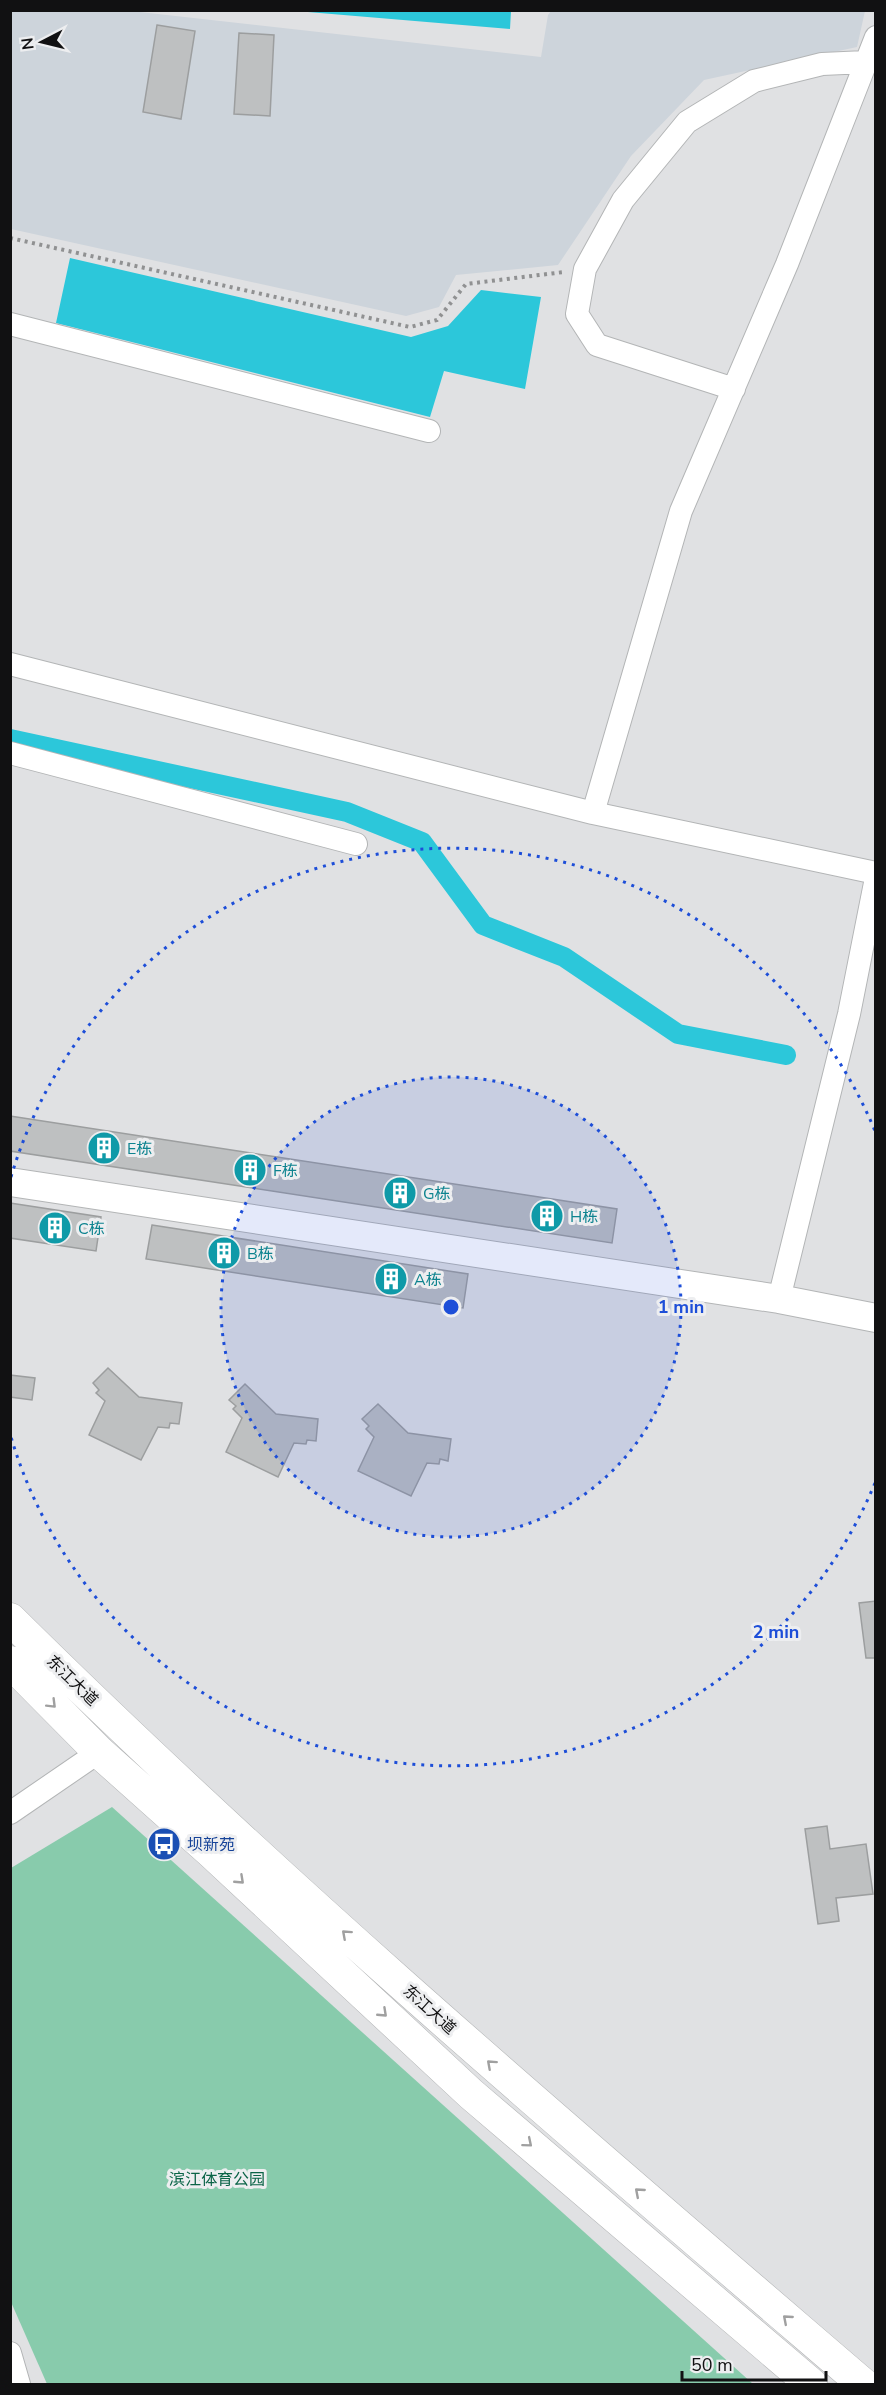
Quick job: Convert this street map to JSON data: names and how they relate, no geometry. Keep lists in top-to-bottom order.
{
  "streets": {
    "main road": ["东江大道"]
  },
  "parks": ["滨江体育公园"],
  "places": {
    "building": [
      "E栋",
      "F栋",
      "G栋",
      "H栋",
      "C栋",
      "B栋",
      "A栋"
    ],
    "bus stop": ["坝新苑"]
  },
  "scale_bar": "50 m",
  "north": "left",
  "rings": ["1 min", "2 min"]
}
